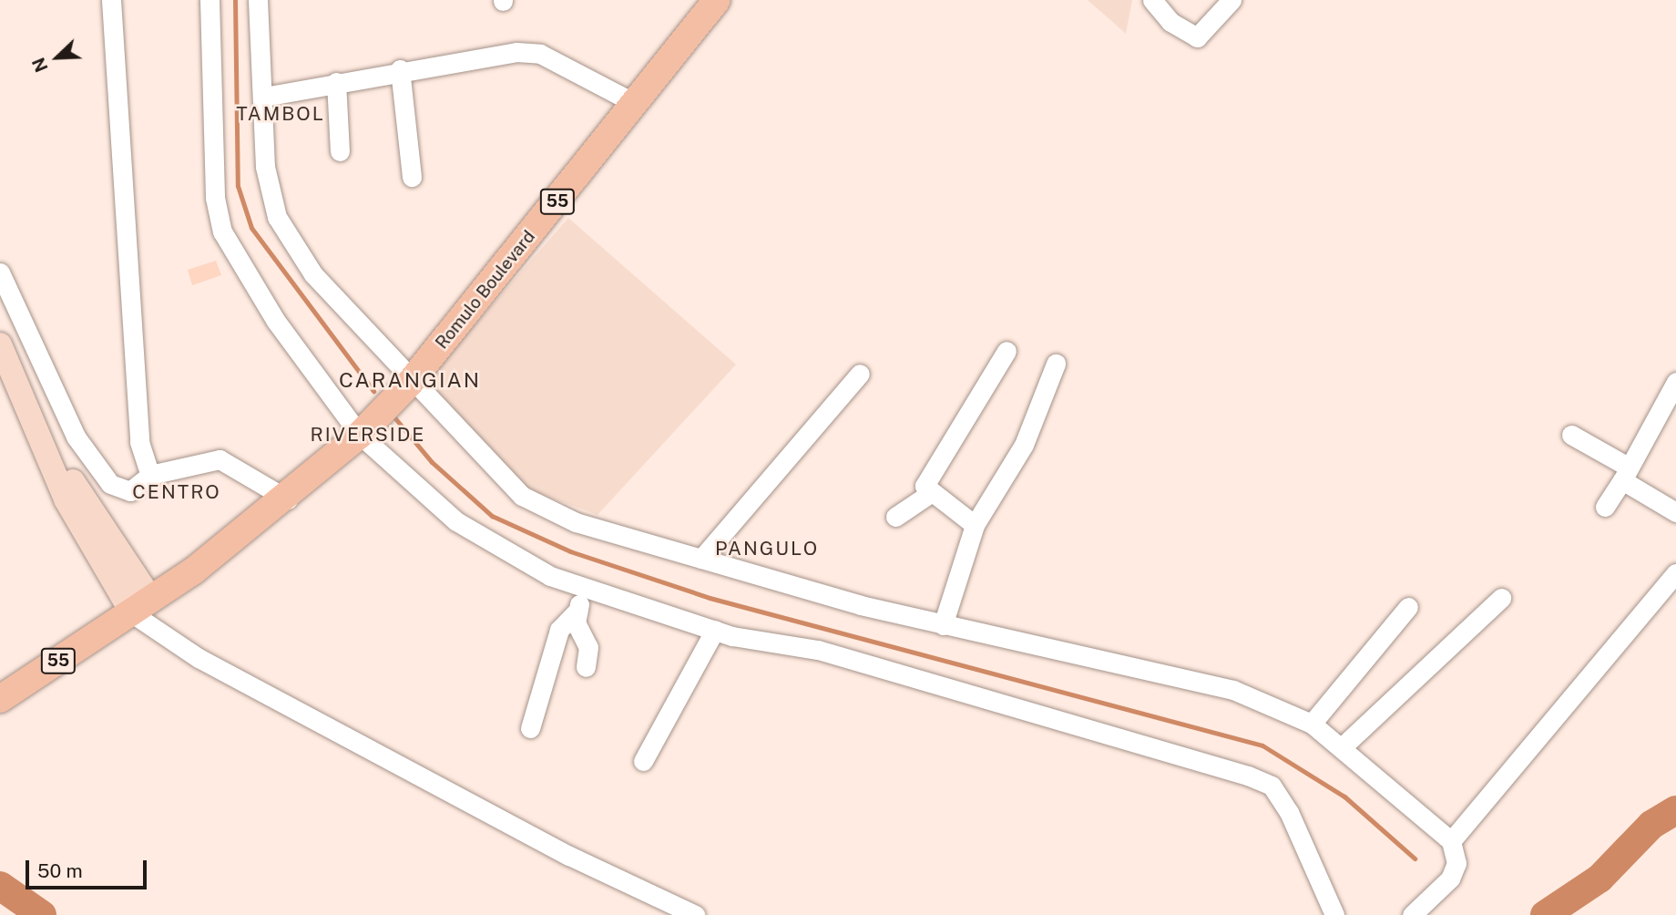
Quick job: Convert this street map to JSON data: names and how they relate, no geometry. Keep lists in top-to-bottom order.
{
  "streets": {
    "highway": ["55", "Romulo Boulevard"]
  },
  "districts": [
    "TAMBOL",
    "CARANGIAN",
    "RIVERSIDE",
    "CENTRO",
    "PANGULO"
  ],
  "scale_bar": "50 m",
  "north": "bottom left"
}
